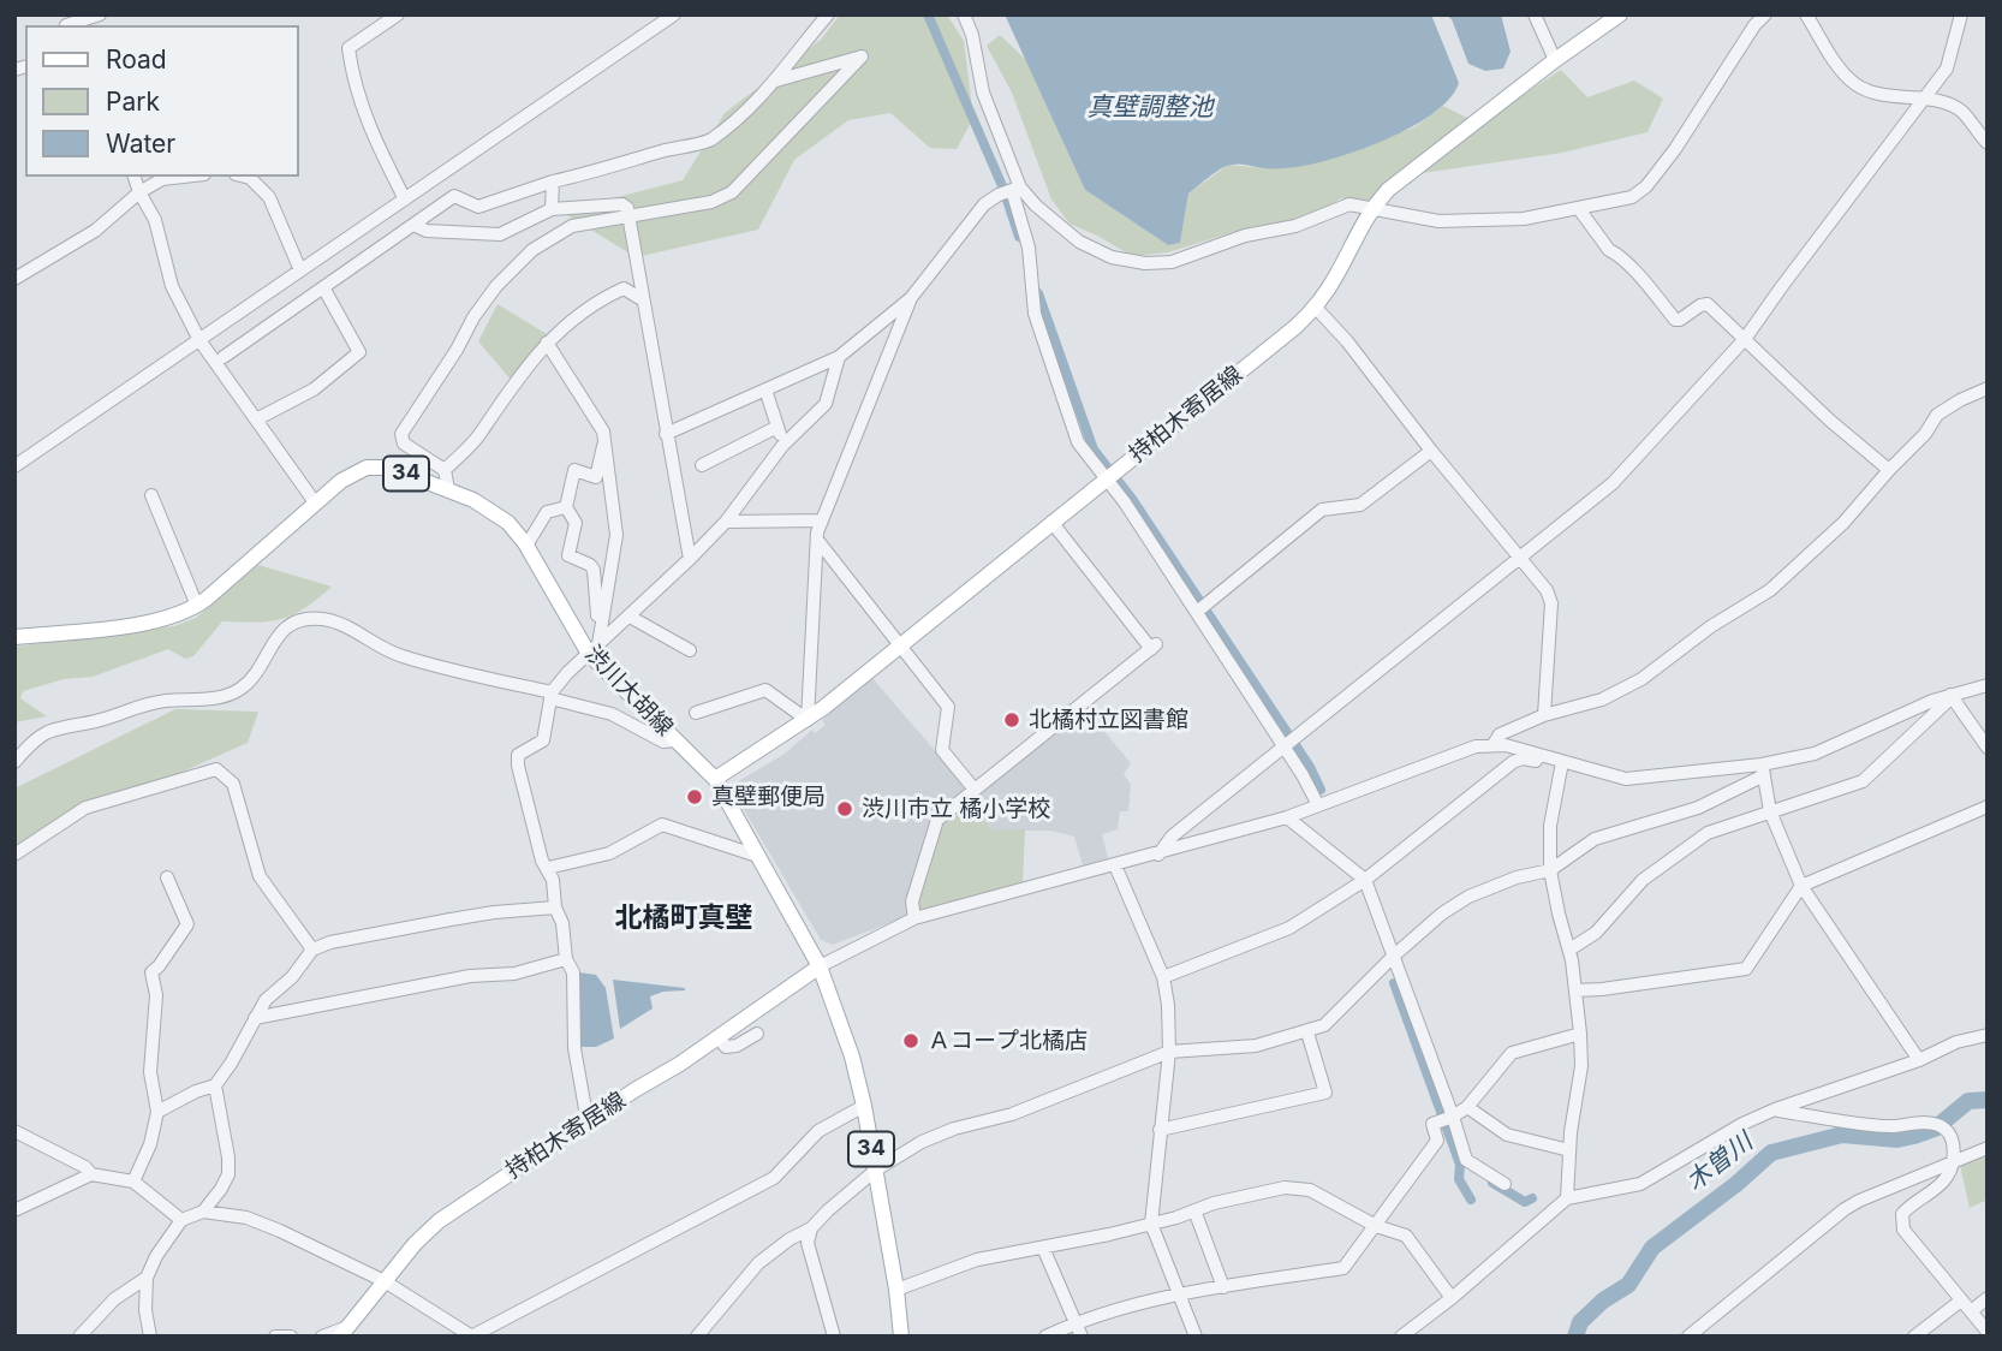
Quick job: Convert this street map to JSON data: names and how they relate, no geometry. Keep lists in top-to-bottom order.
{
  "streets": {
    "main road": ["持柏木寄居線", "34", "渋川大胡線"]
  },
  "crossings": [
    ["持柏木寄居線", "渋川大胡線"]
  ],
  "districts": ["北橘町真壁"],
  "water": ["真壁調整池", "木曽川"],
  "places": [
    "北橘村立図書館",
    "真壁郵便局",
    "渋川市立 橘小学校",
    "Ａコープ北橘店"
  ],
  "legend": ["Road", "Park", "Water"]
}
